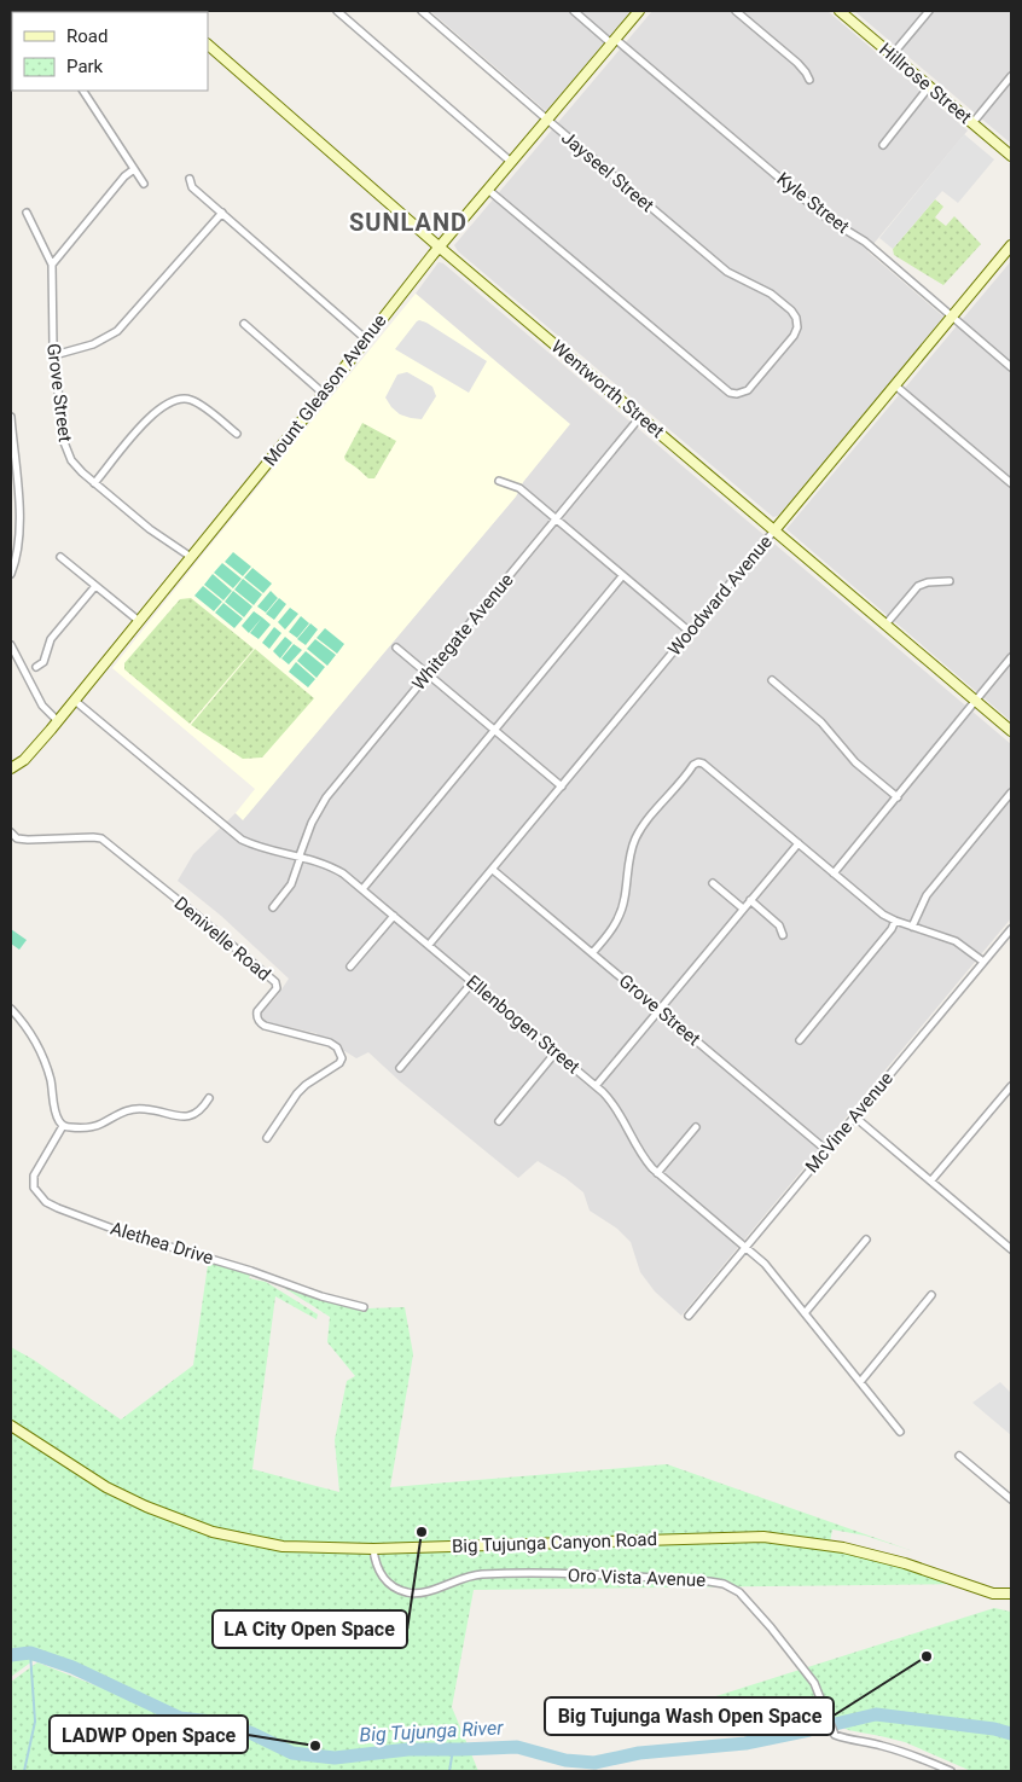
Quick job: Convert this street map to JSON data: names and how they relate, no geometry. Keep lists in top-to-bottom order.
{
  "streets": {
    "street": [
      "Hillrose Street",
      "Jayseel Street",
      "Kyle Street",
      "Wentworth Street",
      "Mount Gleason Avenue",
      "Grove Street",
      "Woodward Avenue",
      "Whitegate Avenue",
      "Denivelle Road",
      "Ellenbogen Street",
      "McVine Avenue",
      "Alethea Drive",
      "Big Tujunga Canyon Road",
      "Oro Vista Avenue"
    ]
  },
  "crossings": [
    ["Jayseel Street", "Mount Gleason Avenue"],
    ["Kyle Street", "Mount Gleason Avenue"],
    ["Kyle Street", "Woodward Avenue"],
    ["Wentworth Street", "Mount Gleason Avenue"],
    ["Wentworth Street", "Woodward Avenue"],
    ["Wentworth Street", "Whitegate Avenue"],
    ["Mount Gleason Avenue", "Grove Street"],
    ["Mount Gleason Avenue", "Ellenbogen Street"],
    ["Grove Street", "Woodward Avenue"],
    ["Grove Street", "McVine Avenue"],
    ["Woodward Avenue", "Ellenbogen Street"],
    ["Whitegate Avenue", "Ellenbogen Street"],
    ["Ellenbogen Street", "McVine Avenue"],
    ["Big Tujunga Canyon Road", "Oro Vista Avenue"]
  ],
  "districts": ["SUNLAND"],
  "water": ["Big Tujunga River"],
  "places": ["LA City Open Space", "Big Tujunga Wash Open Space", "LADWP Open Space"],
  "legend": ["Road", "Park"]
}
